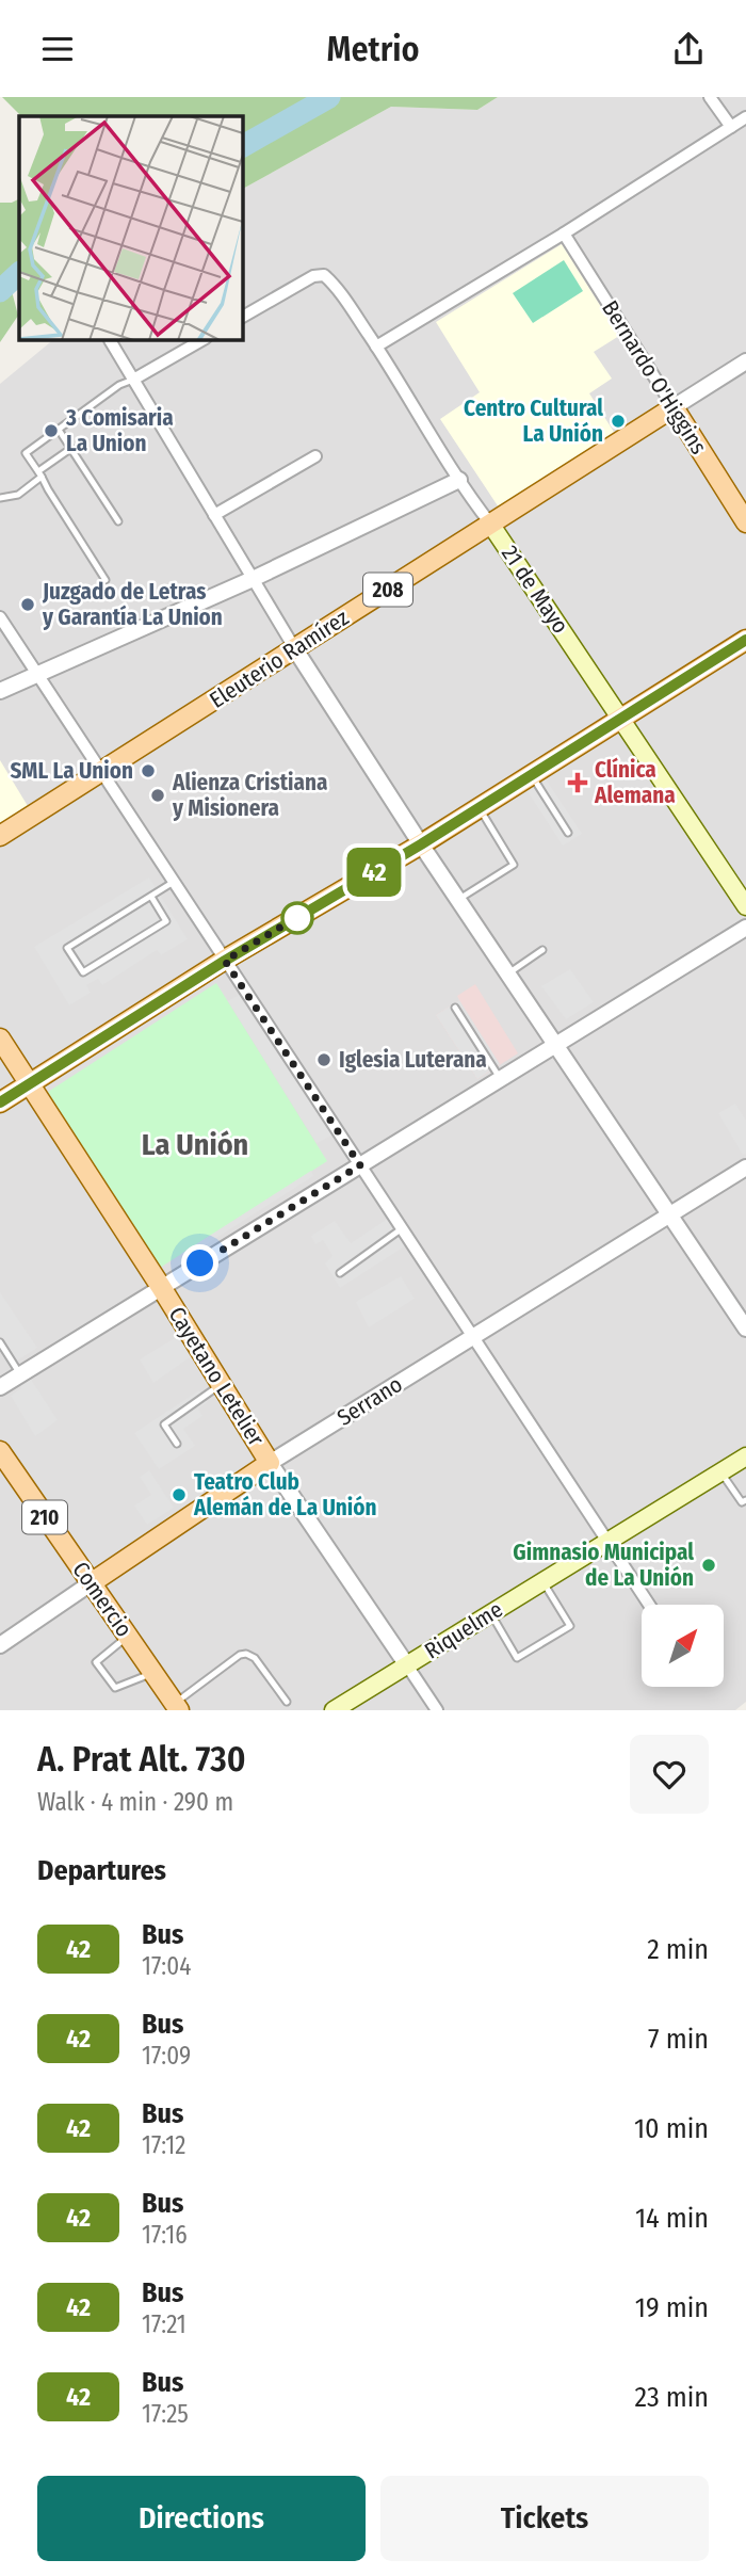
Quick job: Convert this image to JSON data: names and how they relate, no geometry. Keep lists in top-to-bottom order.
{
  "streets": {
    "main road": [
      "Bernardo O'Higgins",
      "208",
      "21 de Mayo",
      "Eleuterio Ramírez",
      "Cayetano Letelier",
      "Serrano",
      "210",
      "Comercio",
      "Riquelme"
    ]
  },
  "crossings": [
    ["Bernardo O'Higgins", "Eleuterio Ramírez"],
    ["21 de Mayo", "Eleuterio Ramírez"],
    ["Cayetano Letelier", "Serrano"],
    ["Cayetano Letelier", "Riquelme"],
    ["Serrano", "Comercio"]
  ],
  "districts": ["La Unión"],
  "places": {
    "other": [
      "Centro Cultural La Unión",
      "3 Comisaria La Union",
      "Juzgado de Letras y Garantía La Union",
      "SML La Union",
      "Alienza Cristiana y Misionera",
      "Iglesia Luterana",
      "Teatro Club Alemán de La Unión",
      "Gimnasio Municipal de La Unión"
    ],
    "health": ["Clínica Alemana"]
  },
  "lines": ["bus line 42"],
  "north": "top right",
  "page": {
    "header": "Metrio",
    "on_map": "42",
    "heading": [
      ["A. Prat Alt. 730", "Walk · 4 min · 290 m"],
      "Departures"
    ],
    "list": [
      {
        "mark": "42",
        "name": "Bus",
        "note": "17:04",
        "value": "2 min"
      },
      {
        "mark": "42",
        "name": "Bus",
        "note": "17:09",
        "value": "7 min"
      },
      {
        "mark": "42",
        "name": "Bus",
        "note": "17:12",
        "value": "10 min"
      },
      {
        "mark": "42",
        "name": "Bus",
        "note": "17:16",
        "value": "14 min"
      },
      {
        "mark": "42",
        "name": "Bus",
        "note": "17:21",
        "value": "19 min"
      },
      {
        "mark": "42",
        "name": "Bus",
        "note": "17:25",
        "value": "23 min"
      }
    ],
    "buttons": ["Directions", "Tickets"]
  }
}
